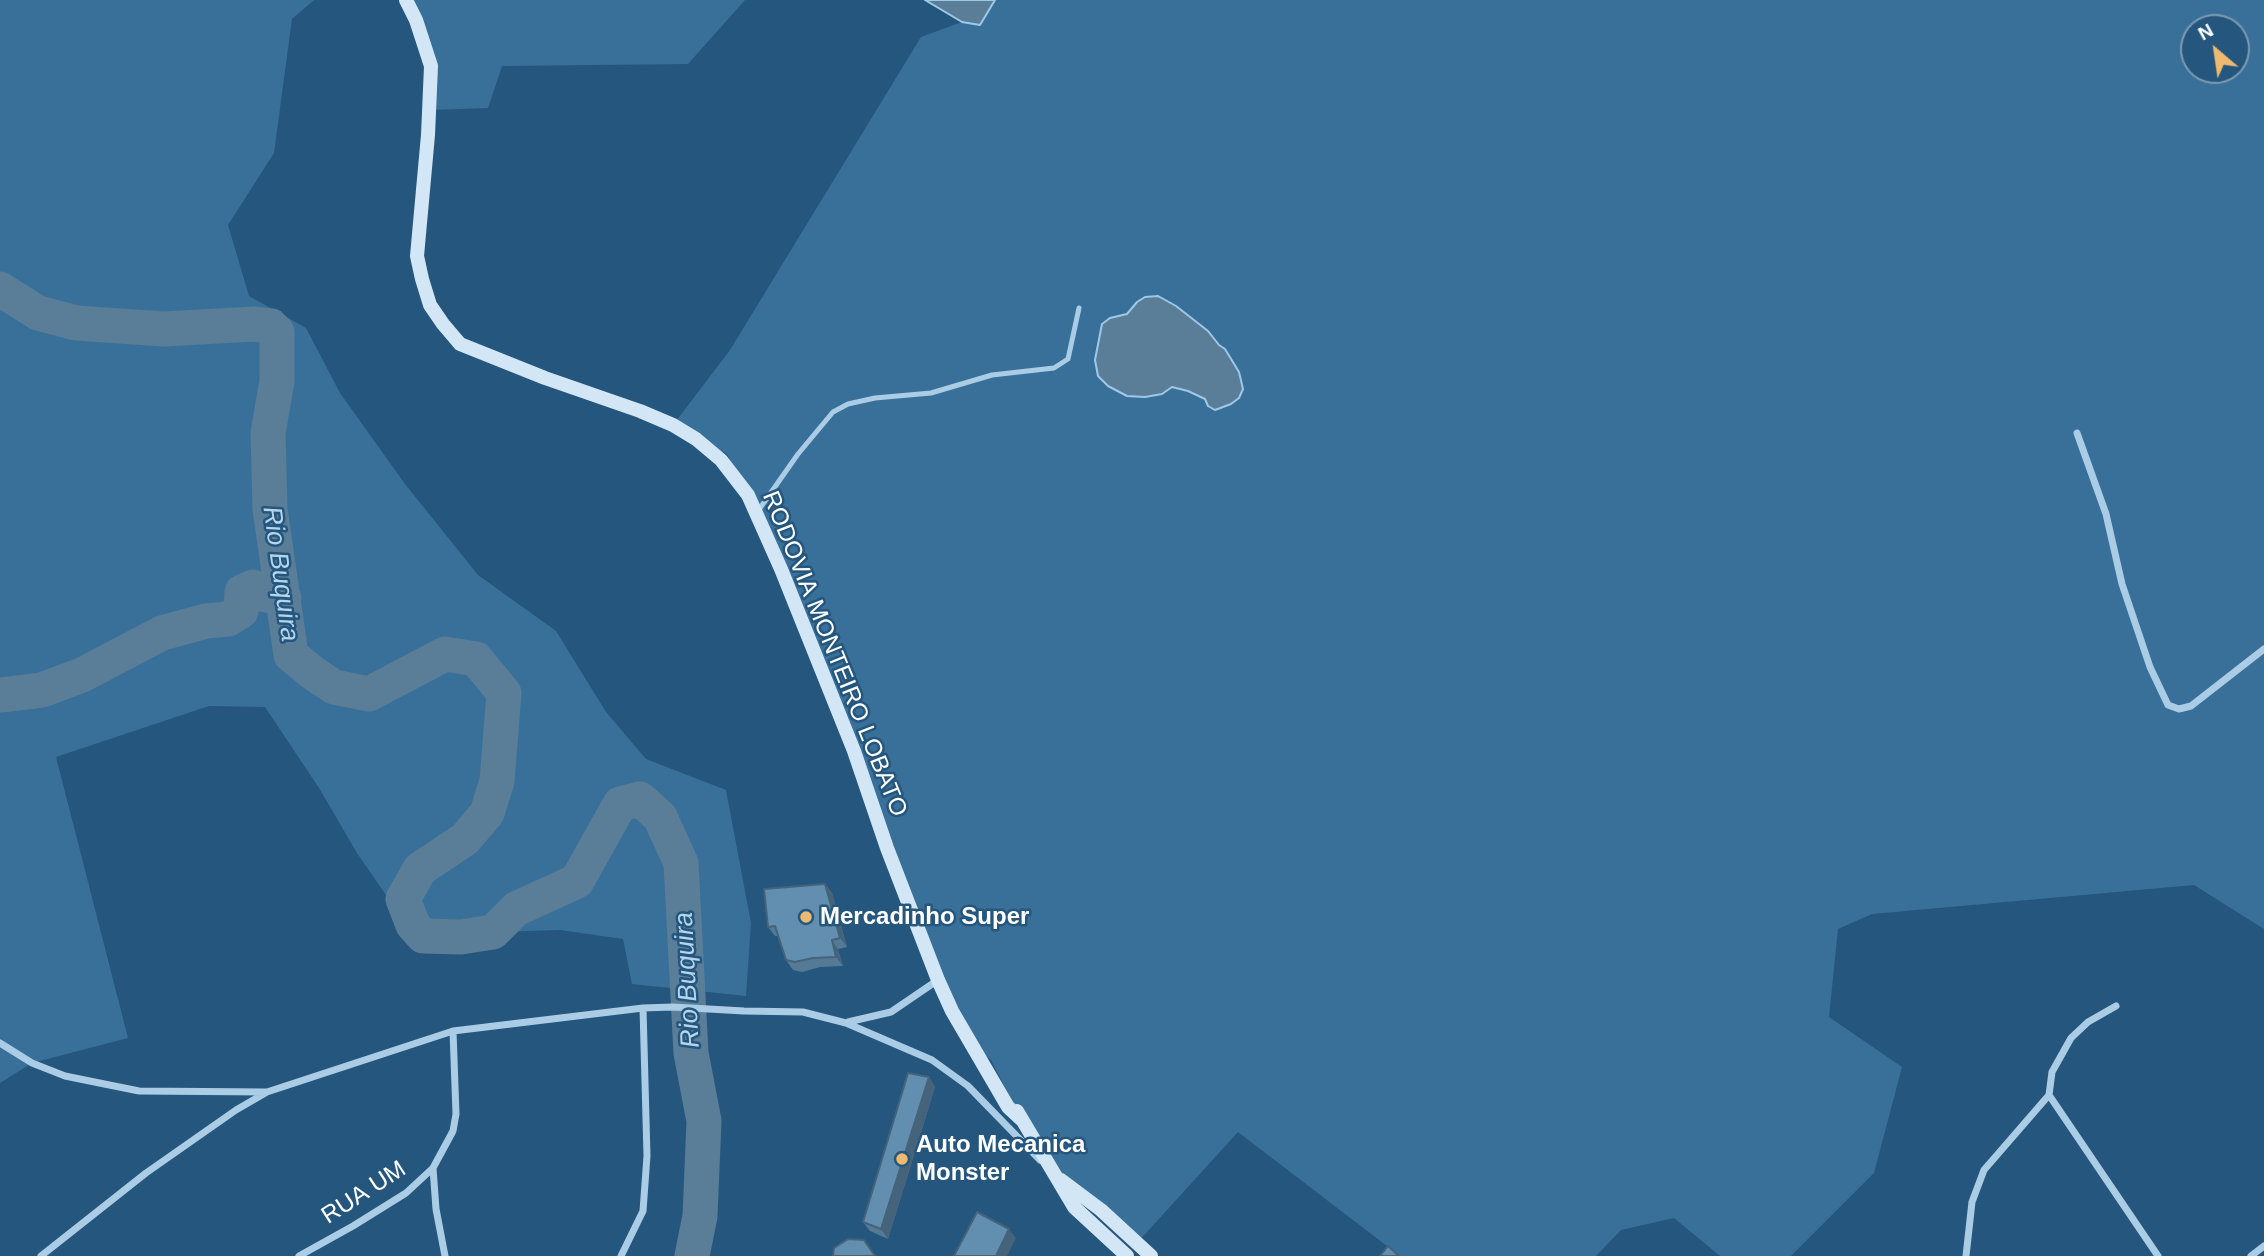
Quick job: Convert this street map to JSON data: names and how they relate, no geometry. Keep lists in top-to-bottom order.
{
  "streets": {
    "main road": ["RODOVIA MONTEIRO LOBATO"],
    "street": ["RUA UM"]
  },
  "water": ["Rio Buquira"],
  "places": ["Mercadinho Super", "Auto Mecanica Monster"],
  "north": "top left"
}
